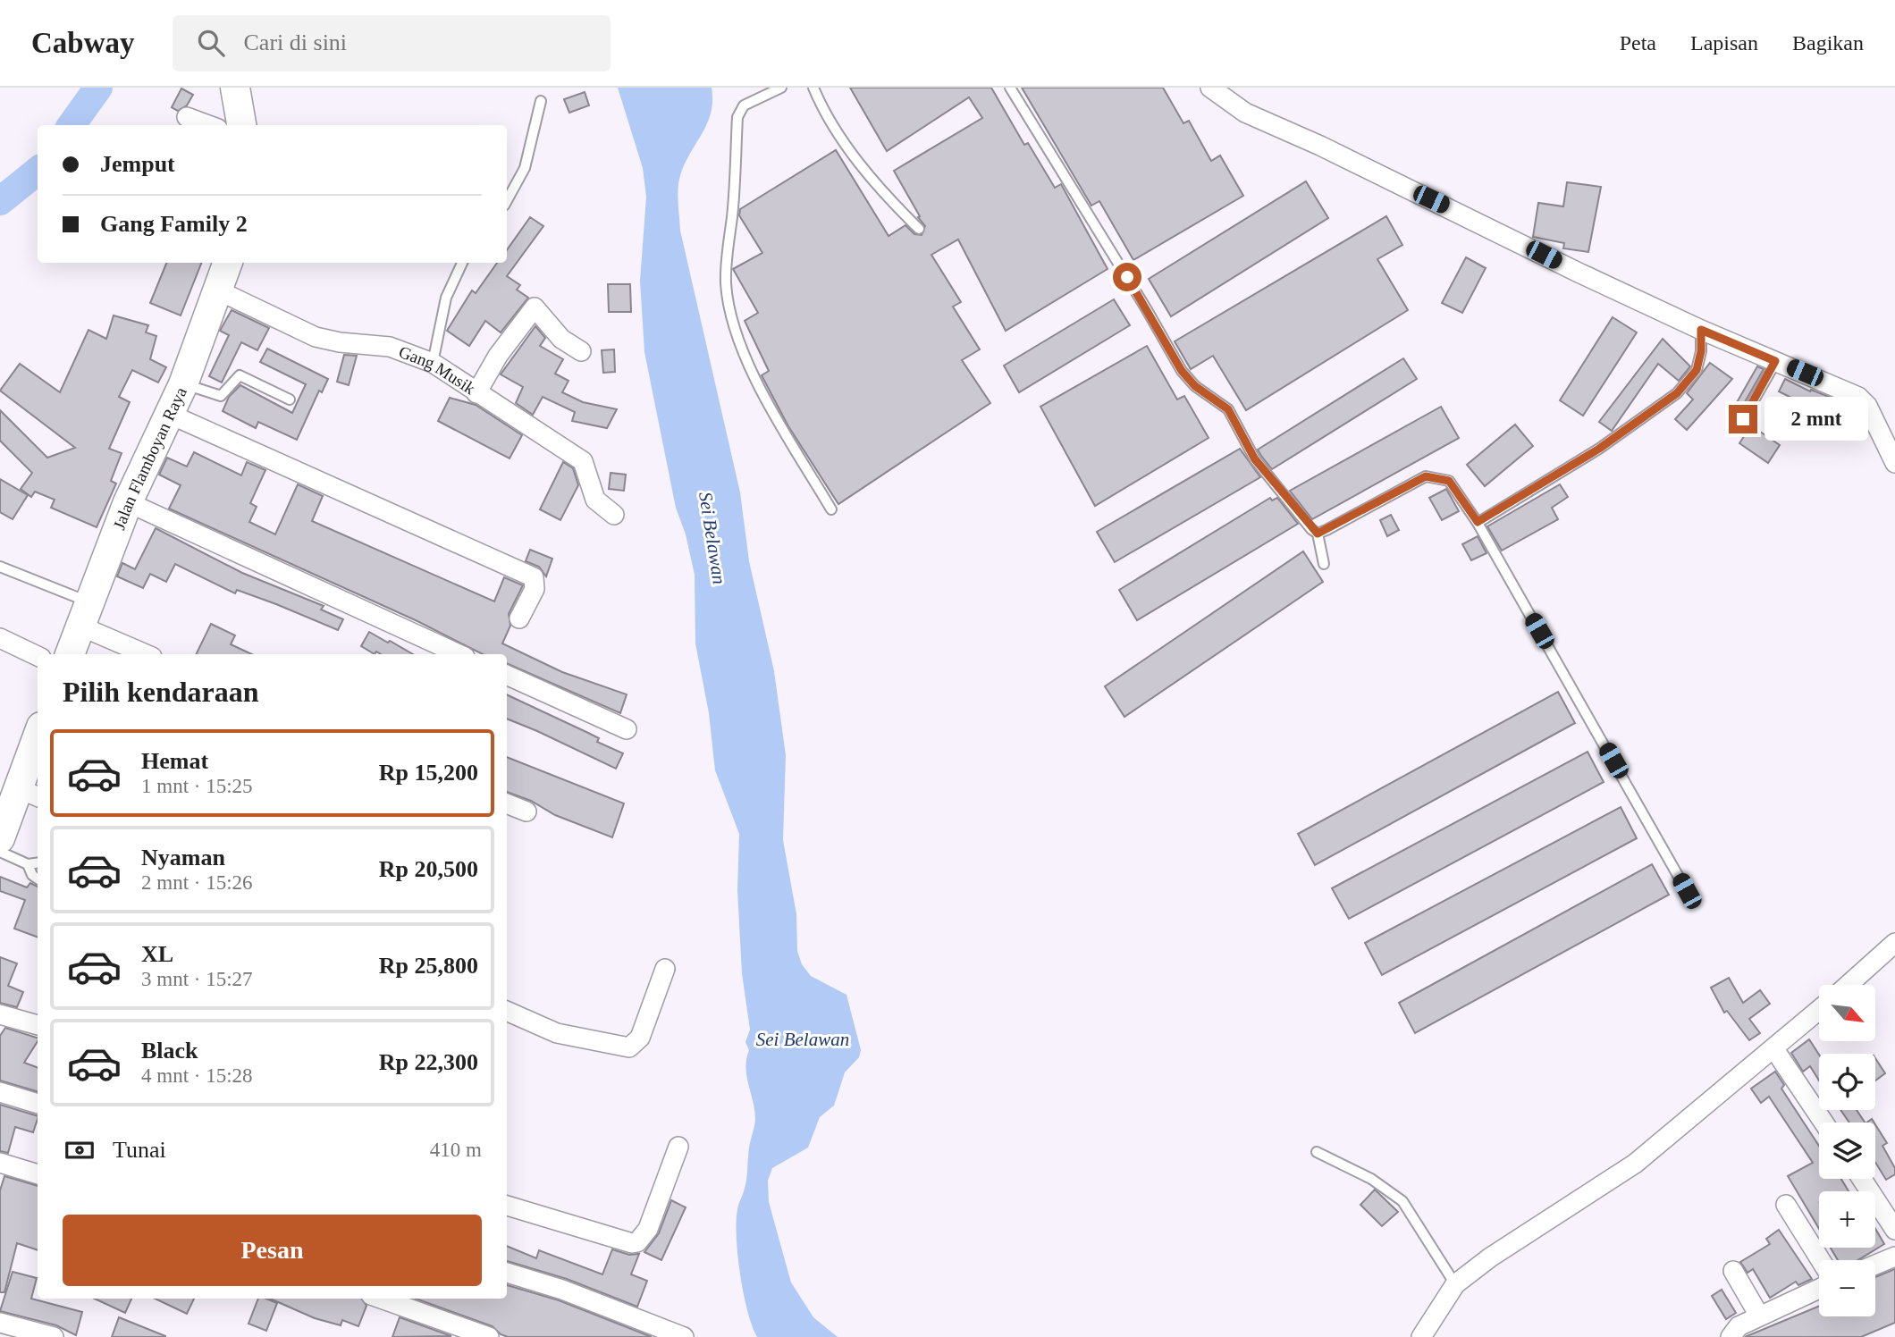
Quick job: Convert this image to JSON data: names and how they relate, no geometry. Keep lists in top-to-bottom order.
{
  "streets": {
    "main road": ["Jalan Flamboyan Raya"],
    "street": ["Gang Musik"]
  },
  "crossings": [
    ["Gang Musik", "Jalan Flamboyan Raya"]
  ],
  "water": ["Sei Belawan"],
  "north": "bottom right",
  "page": {
    "header": "Cabway",
    "search": "Cari di sini",
    "nav": ["Peta", "Lapisan", "Bagikan"],
    "banner": ["Jemput", "Gang Family 2"],
    "bubble": "2 mnt",
    "heading": "Pilih kendaraan",
    "list": [
      {
        "name": "Hemat",
        "note": "1 mnt · 15:25",
        "value": "Rp 15,200"
      },
      {
        "name": "Nyaman",
        "note": "2 mnt · 15:26",
        "value": "Rp 20,500"
      },
      {
        "name": "XL",
        "note": "3 mnt · 15:27",
        "value": "Rp 25,800"
      },
      {
        "name": "Black",
        "note": "4 mnt · 15:28",
        "value": "Rp 22,300"
      }
    ],
    "map_buttons": ["+", "−"],
    "pay": ["Tunai", "410 m"],
    "buttons": "Pesan"
  }
}
